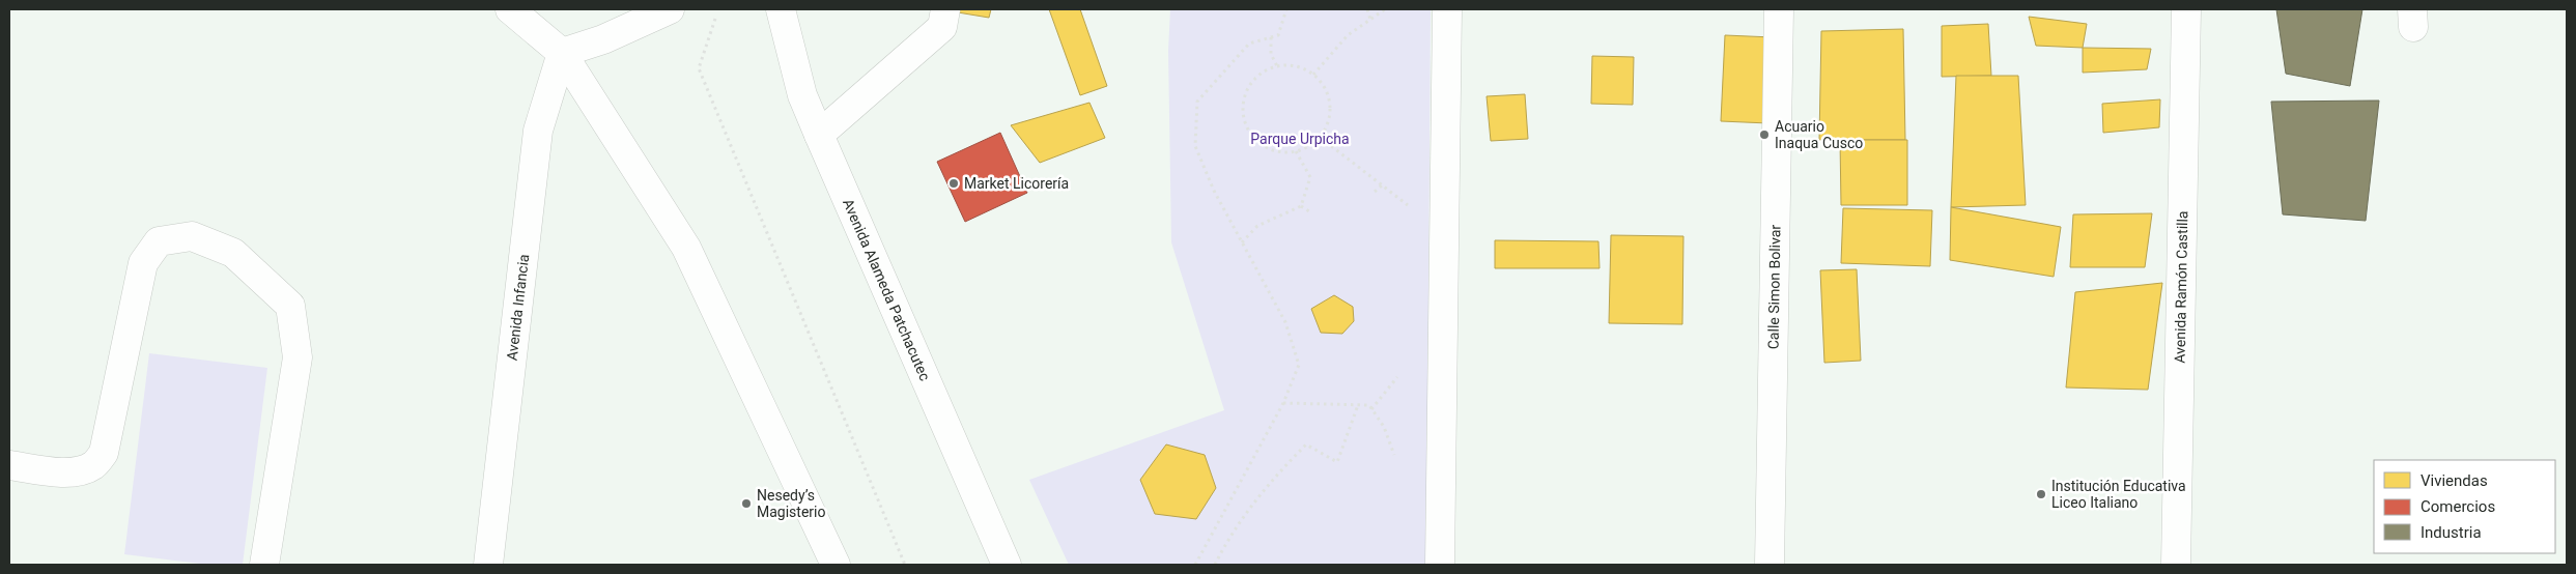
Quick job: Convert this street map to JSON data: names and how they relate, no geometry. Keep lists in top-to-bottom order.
{
  "streets": {
    "main road": [
      "Calle Simon Bolivar",
      "Avenida Ramón Castilla",
      "Avenida Alameda Patchacutec",
      "Avenida Infancia"
    ]
  },
  "parks": ["Parque Urpicha"],
  "places": [
    "Acuario Inaqua Cusco",
    "Market Licorería",
    "Institución Educativa Liceo Italiano",
    "Nesedy’s Magisterio"
  ],
  "legend": ["Viviendas", "Comercios", "Industria"]
}
